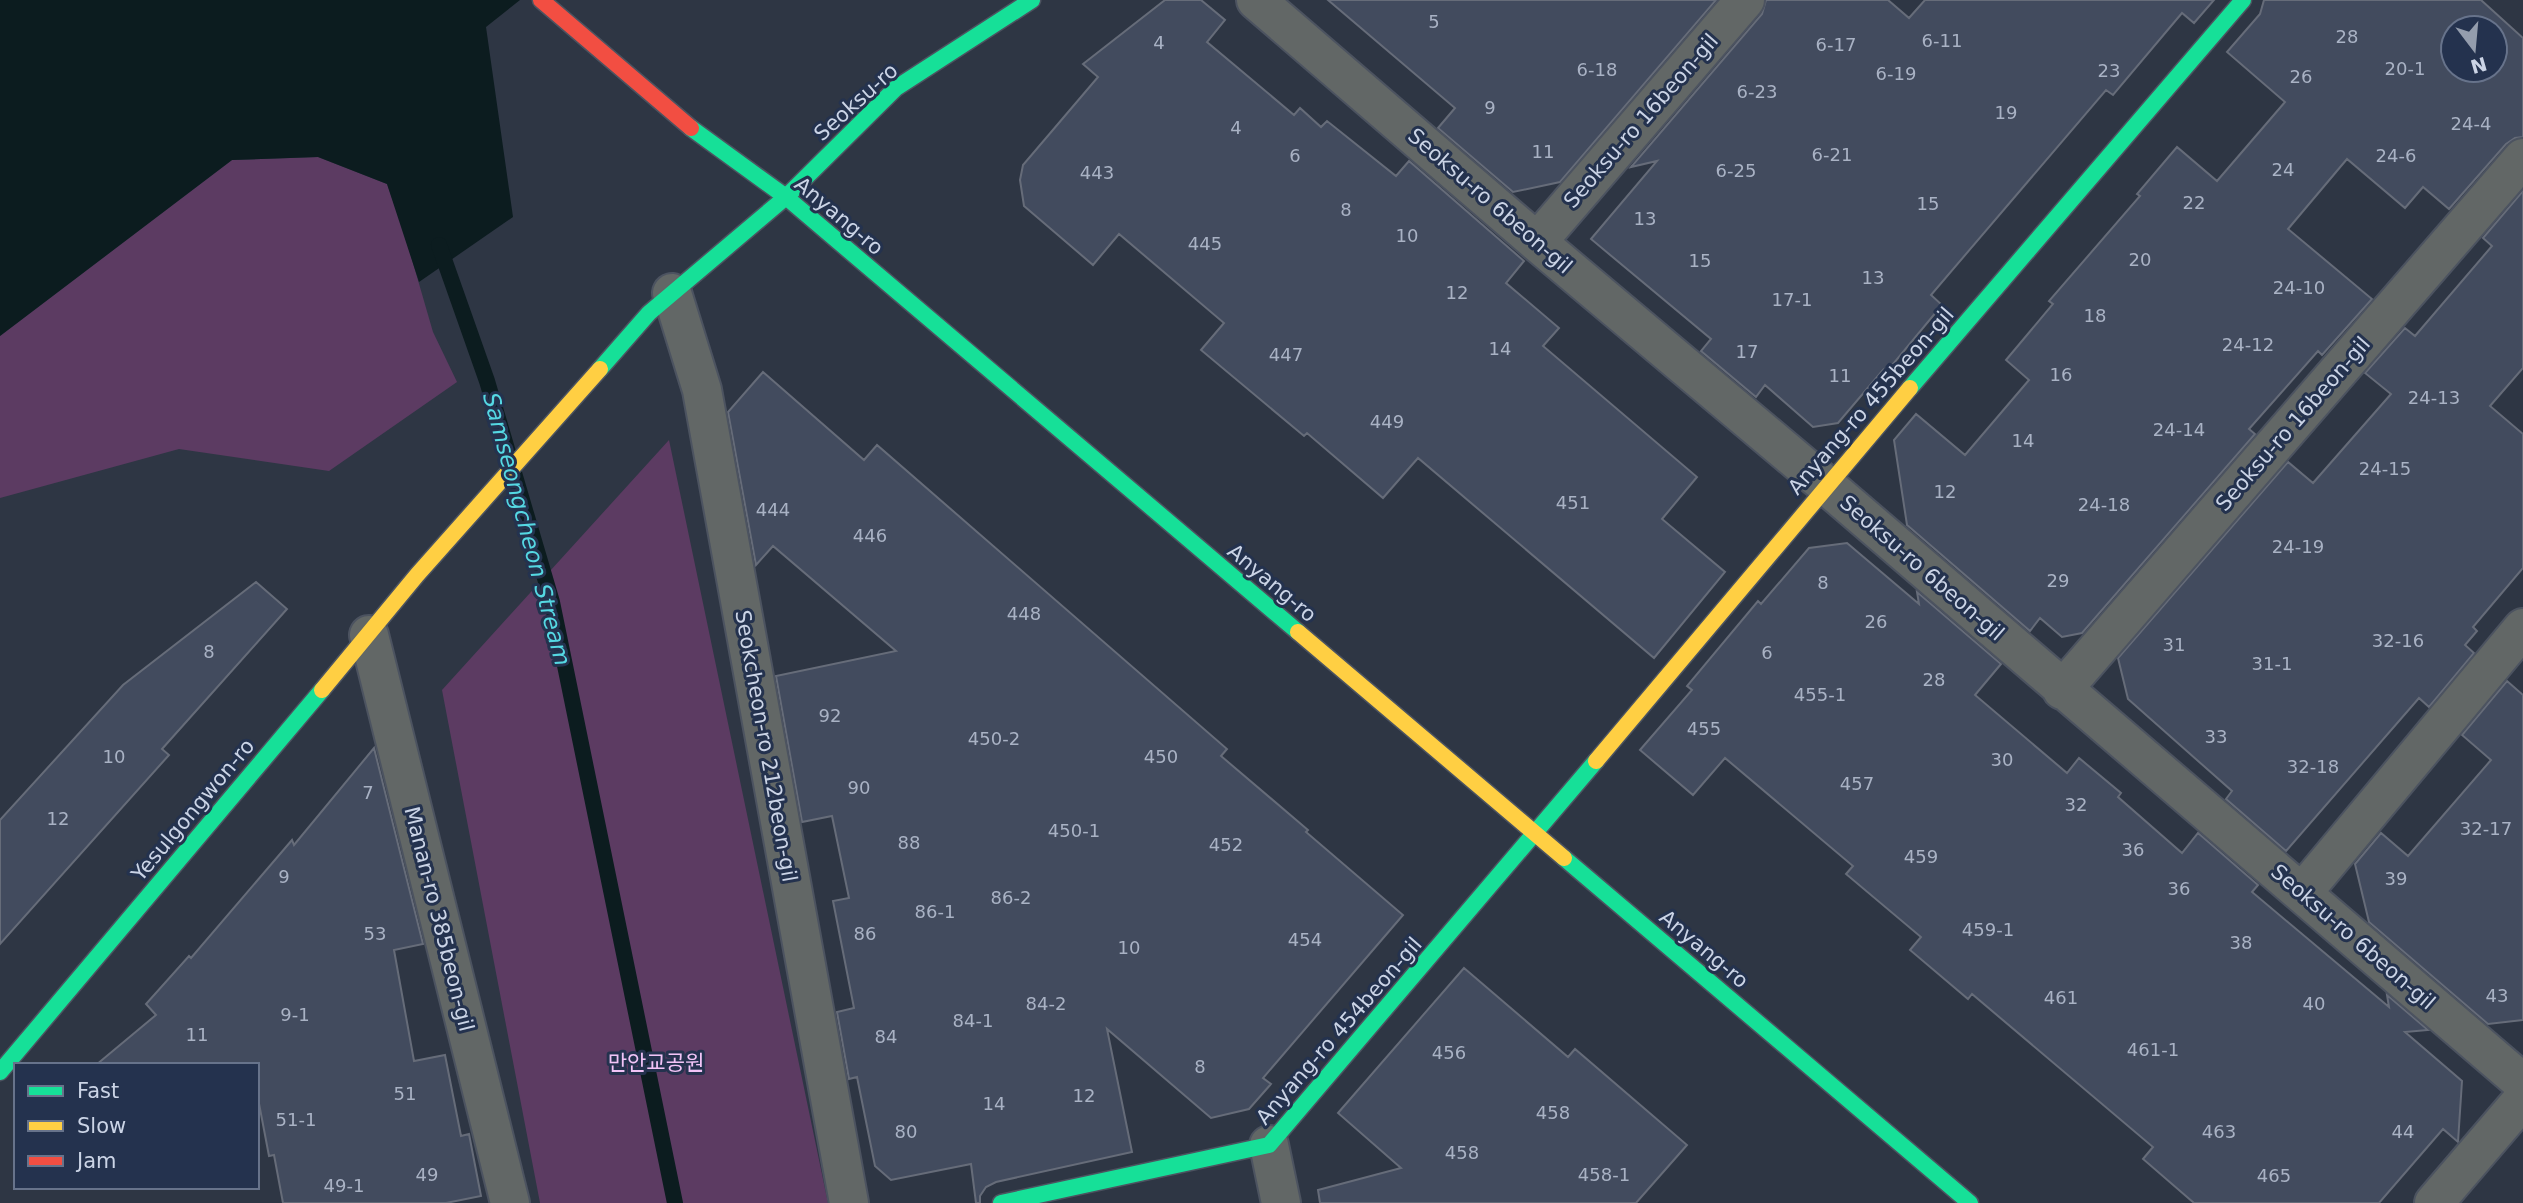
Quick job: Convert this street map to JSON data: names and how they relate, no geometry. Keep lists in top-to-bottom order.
{
  "streets": {
    "street": [
      "Seoksu-ro",
      "Seoksu-ro 16beon-gil",
      "Seoksu-ro 6beon-gil",
      "Anyang-ro",
      "Anyang-ro 455beon-gil",
      "Seokcheon-ro 212beon-gil",
      "Yesulgongwon-ro",
      "Manan-ro 385beon-gil",
      "Anyang-ro 454beon-gil"
    ]
  },
  "crossings": [
    ["Seoksu-ro", "Anyang-ro"],
    ["Seoksu-ro 16beon-gil", "Seoksu-ro 6beon-gil"],
    ["Seoksu-ro 6beon-gil", "Anyang-ro 455beon-gil"],
    ["Anyang-ro", "Anyang-ro 455beon-gil"],
    ["Anyang-ro", "Anyang-ro 454beon-gil"],
    ["Anyang-ro 455beon-gil", "Anyang-ro 454beon-gil"],
    ["Seokcheon-ro 212beon-gil", "Yesulgongwon-ro"],
    ["Yesulgongwon-ro", "Manan-ro 385beon-gil"]
  ],
  "water": ["Samseongcheon Stream"],
  "parks": ["만안교공원"],
  "house_numbers": [
    "5",
    "28",
    "6-11",
    "4",
    "6-17",
    "20-1",
    "6-18",
    "23",
    "6-19",
    "26",
    "6-23",
    "9",
    "19",
    "24-4",
    "4",
    "11",
    "6-21",
    "6",
    "24-6",
    "24",
    "6-25",
    "443",
    "22",
    "15",
    "8",
    "13",
    "10",
    "445",
    "20",
    "15",
    "13",
    "24-10",
    "12",
    "17-1",
    "18",
    "24-12",
    "14",
    "17",
    "447",
    "16",
    "11",
    "24-13",
    "449",
    "24-14",
    "14",
    "24-15",
    "12",
    "451",
    "24-18",
    "444",
    "446",
    "24-19",
    "29",
    "8",
    "448",
    "26",
    "32-16",
    "31",
    "8",
    "6",
    "31-1",
    "28",
    "455-1",
    "92",
    "455",
    "33",
    "450-2",
    "10",
    "450",
    "30",
    "32-18",
    "457",
    "90",
    "7",
    "32",
    "12",
    "32-17",
    "450-1",
    "88",
    "452",
    "36",
    "459",
    "9",
    "39",
    "36",
    "86-2",
    "86-1",
    "459-1",
    "53",
    "86",
    "454",
    "38",
    "10",
    "43",
    "461",
    "84-2",
    "40",
    "9-1",
    "84-1",
    "11",
    "84",
    "461-1",
    "456",
    "8",
    "51",
    "12",
    "14",
    "458",
    "51-1",
    "80",
    "463",
    "44",
    "458",
    "49",
    "458-1",
    "465",
    "49-1"
  ],
  "legend": ["Fast", "Slow", "Jam"],
  "north": "bottom"
}
